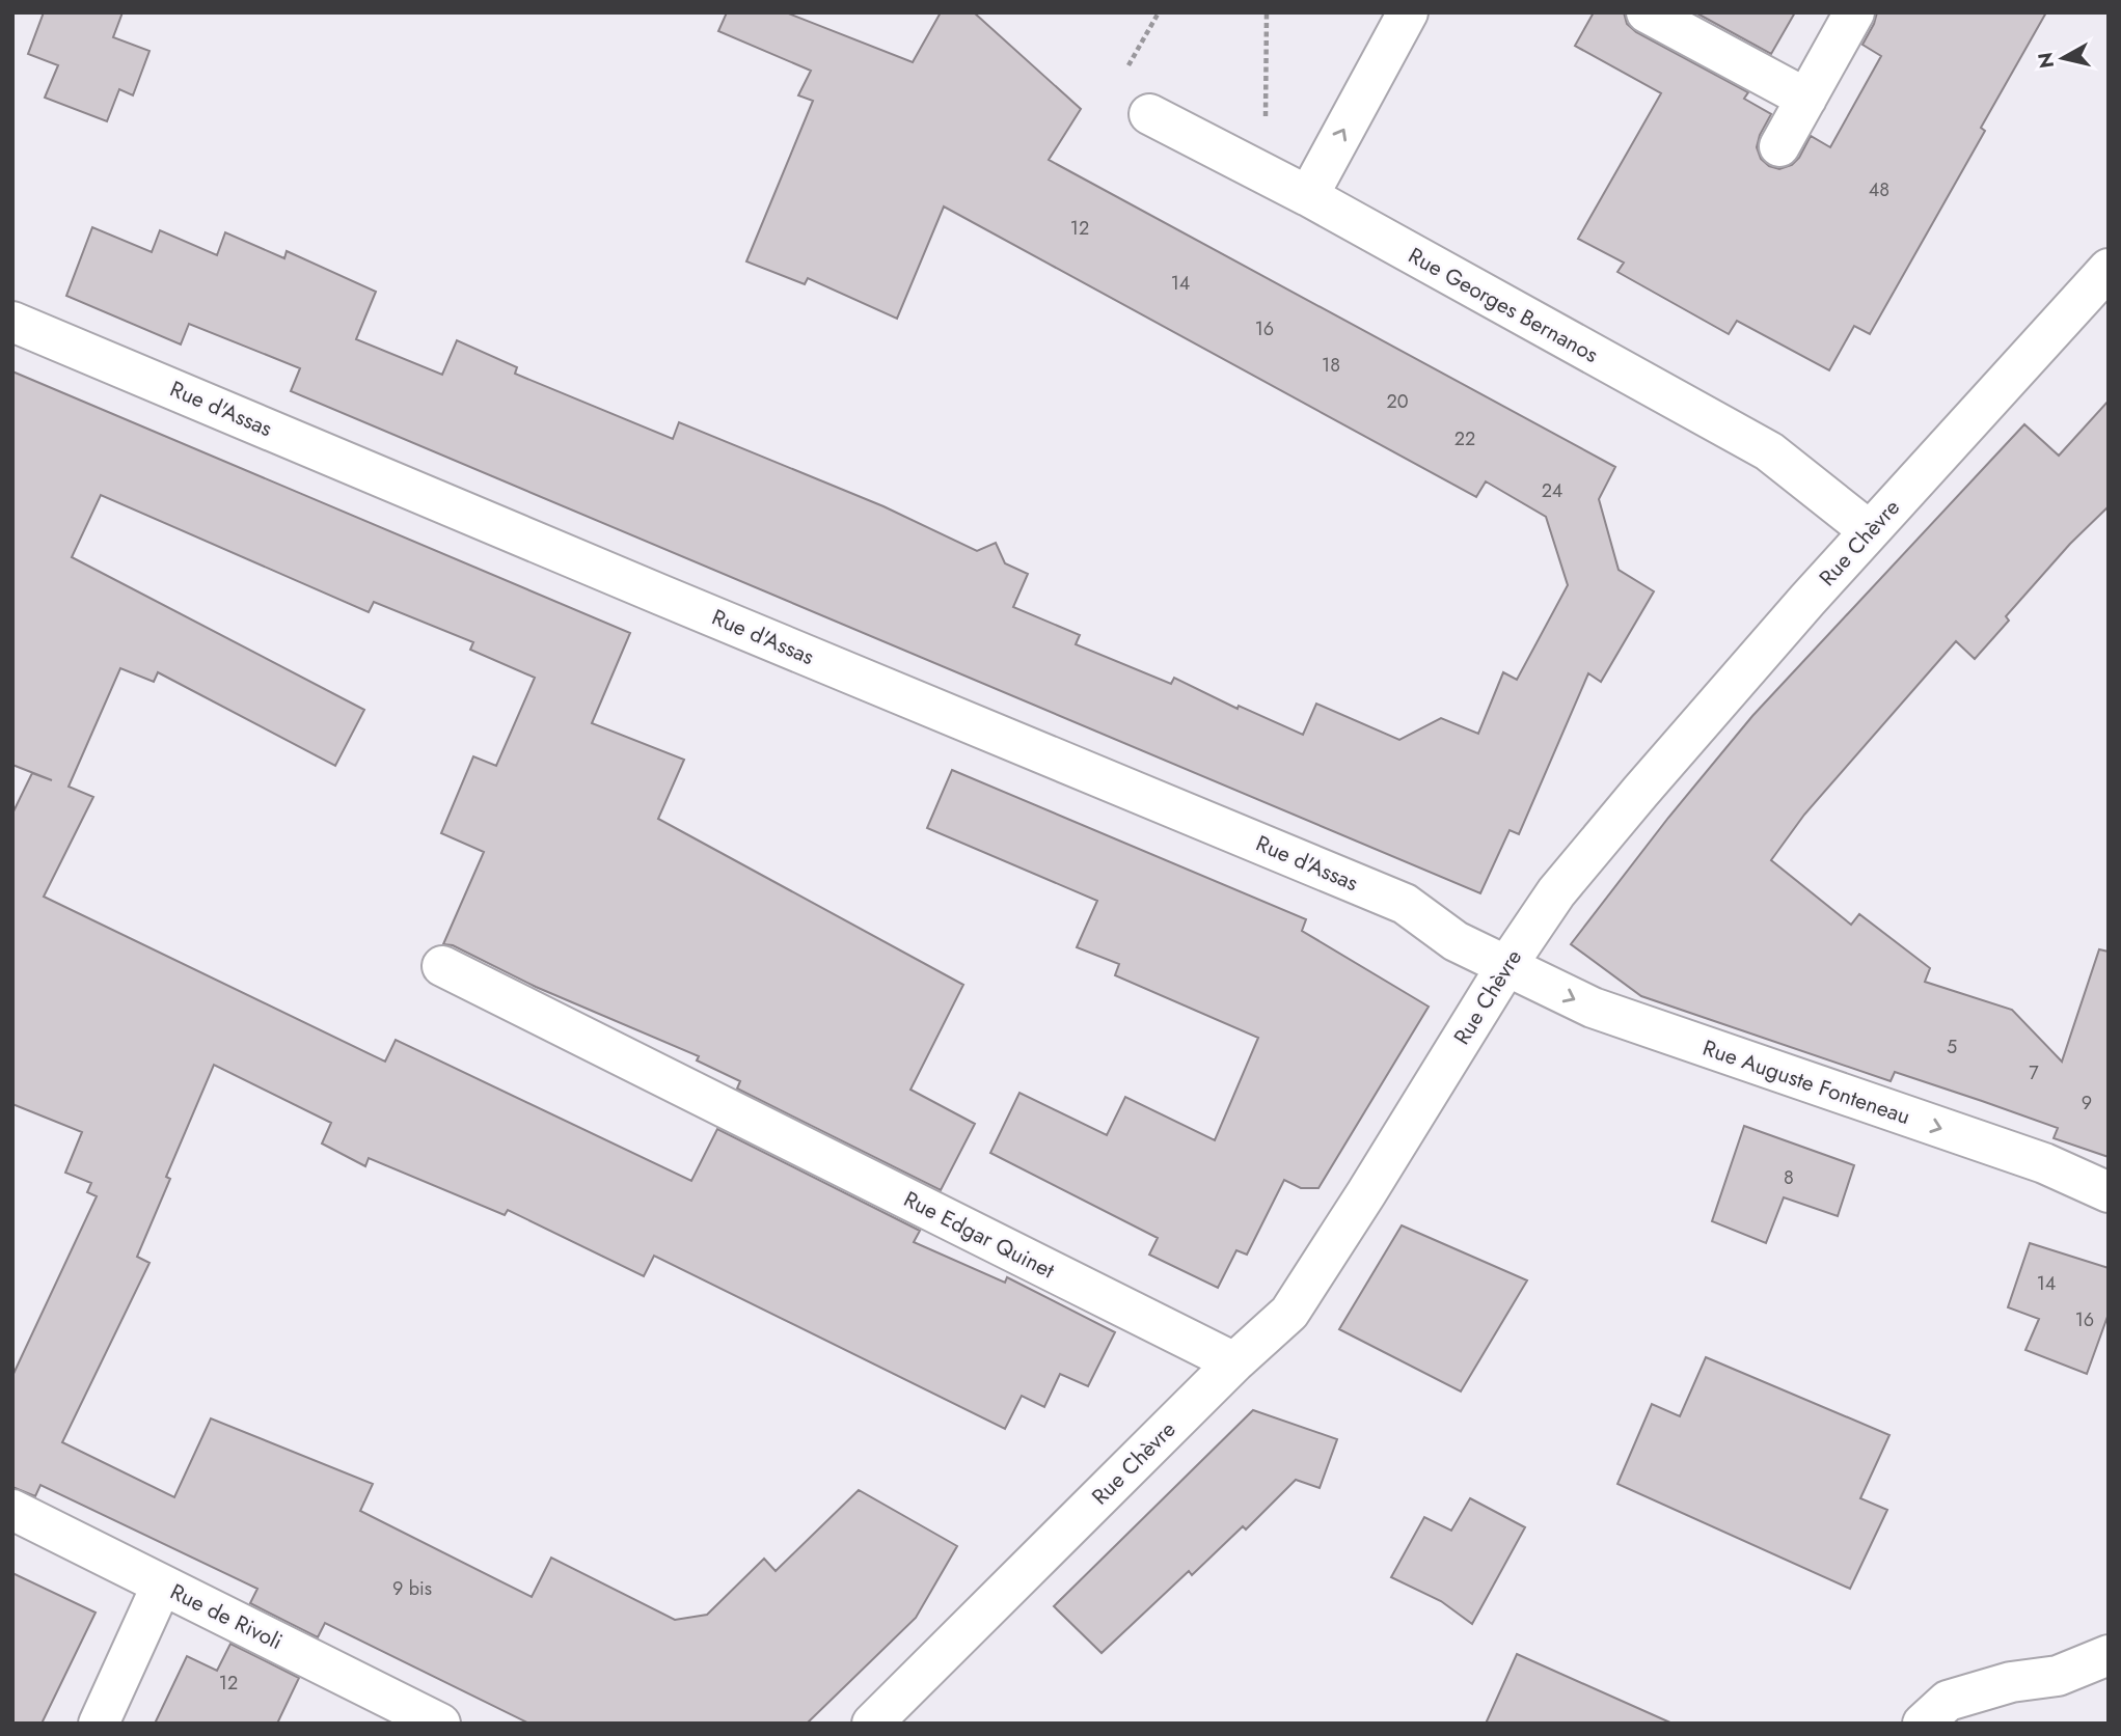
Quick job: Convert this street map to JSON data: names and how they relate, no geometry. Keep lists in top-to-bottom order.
{
  "streets": {
    "street": [
      "Rue Georges Bernanos",
      "Rue d'Assas",
      "Rue Chèvre",
      "Rue Auguste Fonteneau",
      "Rue Edgar Quinet",
      "Rue de Rivoli"
    ]
  },
  "crossings": [
    ["Rue Georges Bernanos", "Rue Chèvre"],
    ["Rue d'Assas", "Rue Chèvre"],
    ["Rue d'Assas", "Rue Auguste Fonteneau"],
    ["Rue Chèvre", "Rue Auguste Fonteneau"],
    ["Rue Chèvre", "Rue Edgar Quinet"]
  ],
  "one_way": ["Rue Auguste Fonteneau"],
  "house_numbers": [
    "48",
    "12",
    "14",
    "16",
    "18",
    "20",
    "22",
    "24",
    "5",
    "7",
    "9",
    "8",
    "14",
    "16",
    "9 bis",
    "12"
  ],
  "north": "left"
}
